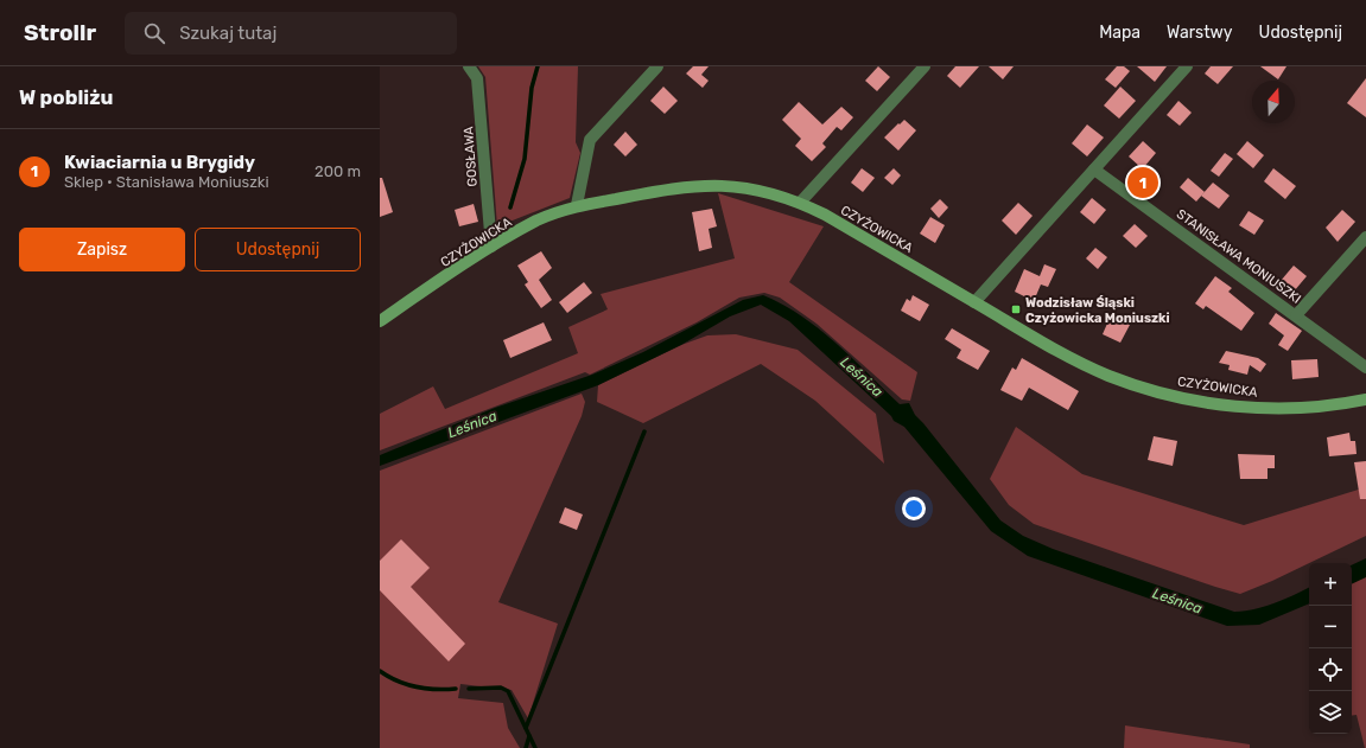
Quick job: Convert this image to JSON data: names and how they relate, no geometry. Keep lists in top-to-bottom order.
{
  "streets": {
    "street": ["GOSŁAWA", "CZYŻOWICKA", "STANISŁAWA MONIUSZKI"]
  },
  "crossings": [
    ["GOSŁAWA", "CZYŻOWICKA"]
  ],
  "water": ["Leśnica"],
  "places": {
    "transit": ["Wodzisław Śląski Czyżowicka Moniuszki"]
  },
  "north": "top",
  "page": {
    "header": "Strollr",
    "search": "Szukaj tutaj",
    "nav": ["Mapa", "Warstwy", "Udostępnij"],
    "heading": "W pobliżu",
    "list": [
      {
        "mark": "1",
        "name": "Kwiaciarnia u Brygidy",
        "note": "Sklep · Stanisława Moniuszki",
        "value": "200 m"
      }
    ],
    "pins": "1",
    "buttons": ["Zapisz", "Udostępnij"],
    "map_buttons": ["+", "−"]
  }
}
